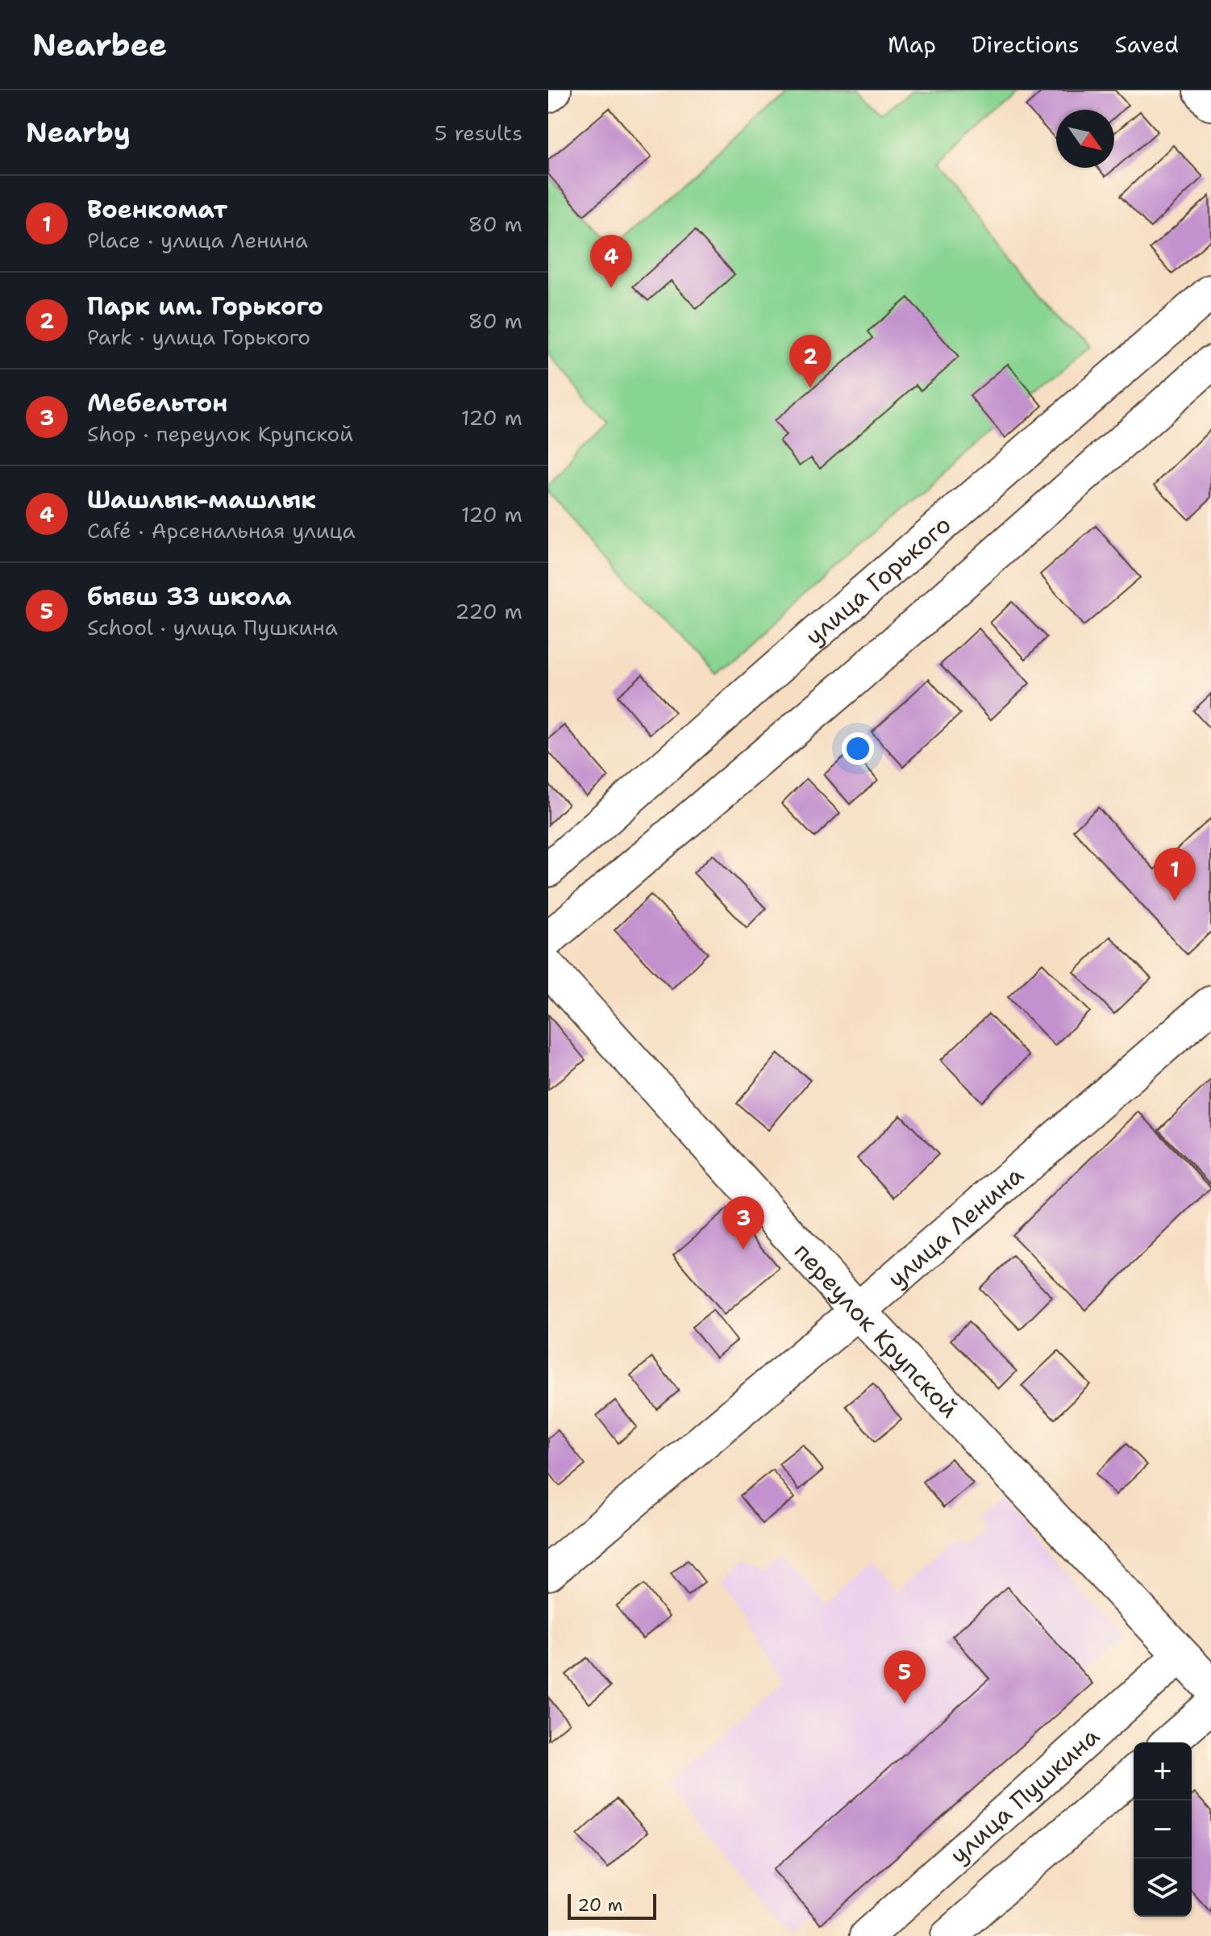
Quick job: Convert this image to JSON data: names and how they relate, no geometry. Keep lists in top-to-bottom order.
{
  "streets": {
    "street": [
      "улица Горького",
      "улица Ленина",
      "переулок Крупской",
      "улица Пушкина"
    ]
  },
  "crossings": [
    ["улица Ленина", "переулок Крупской"],
    ["переулок Крупской", "улица Пушкина"]
  ],
  "scale_bar": "20 m",
  "north": "bottom right",
  "page": {
    "header": "Nearbee",
    "nav": ["Map", "Directions", "Saved"],
    "heading": ["Nearby", "5 results"],
    "list": [
      {
        "mark": "1",
        "name": "Военкомат",
        "note": "Place · улица Ленина",
        "value": "80 m"
      },
      {
        "mark": "2",
        "name": "Парк им. Горького",
        "note": "Park · улица Горького",
        "value": "80 m"
      },
      {
        "mark": "3",
        "name": "Мебельтон",
        "note": "Shop · переулок Крупской",
        "value": "120 m"
      },
      {
        "mark": "4",
        "name": "Шашлык-машлык",
        "note": "Café · Арсенальная улица",
        "value": "120 m"
      },
      {
        "mark": "5",
        "name": "бывш 33 школа",
        "note": "School · улица Пушкина",
        "value": "220 m"
      }
    ],
    "pins": [
      "4",
      "2",
      "1",
      "3",
      "5"
    ],
    "map_buttons": ["+", "−"],
    "scale": "20 m"
  }
}
